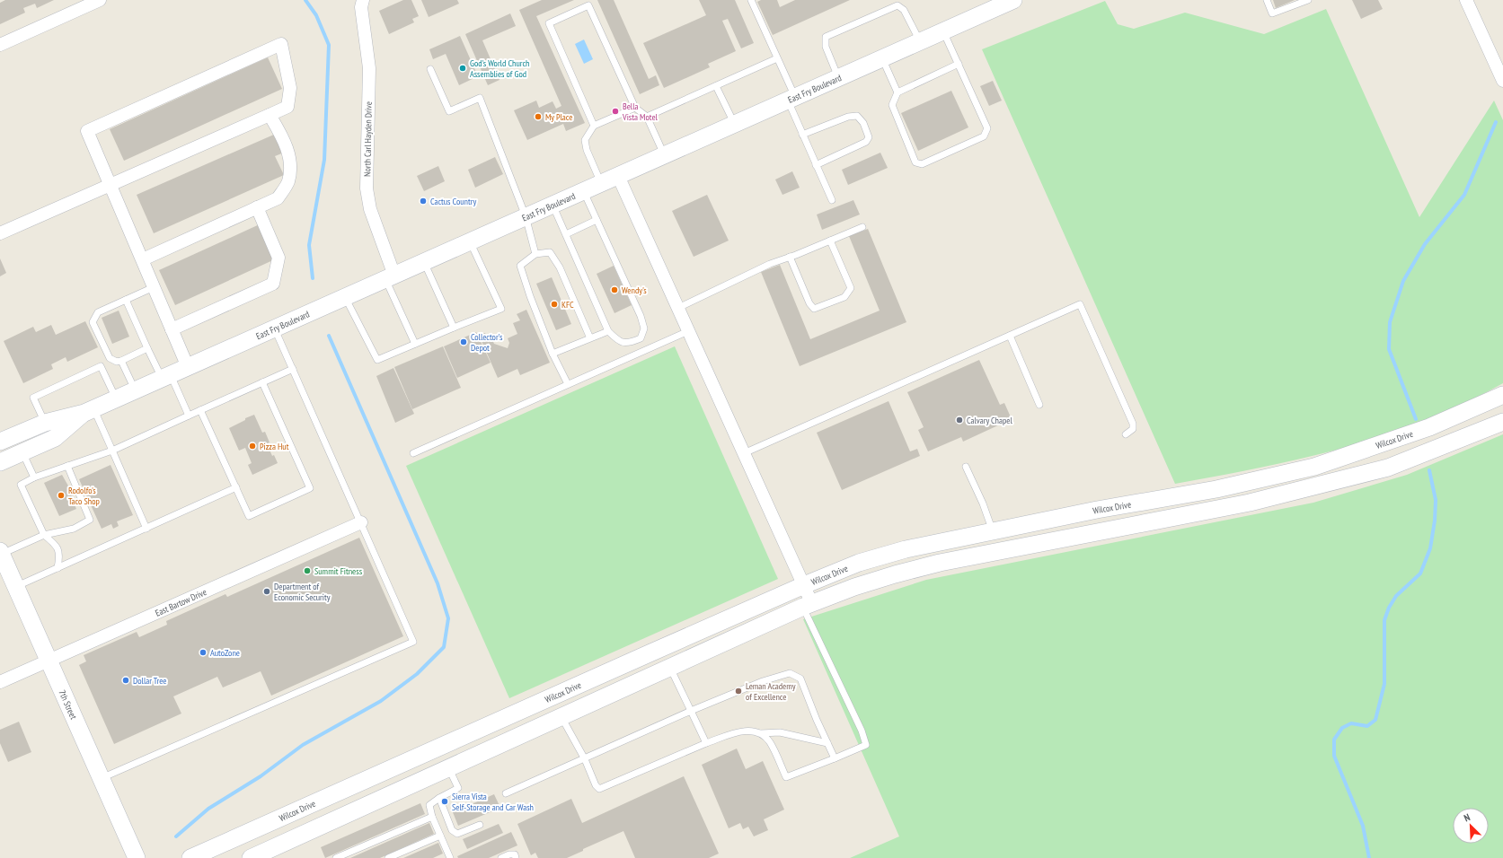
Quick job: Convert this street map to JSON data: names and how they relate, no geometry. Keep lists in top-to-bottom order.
{
  "streets": {
    "street": [
      "East Fry Boulevard",
      "North Carl Hayden Drive",
      "Wilcox Drive",
      "East Bartow Drive",
      "7th Street"
    ]
  },
  "crossings": [
    ["East Fry Boulevard", "North Carl Hayden Drive"],
    ["East Bartow Drive", "7th Street"]
  ],
  "places": [
    "God's World Church Assemblies of God",
    "Bella Vista Motel",
    "My Place",
    "Cactus Country",
    "Wendy's",
    "KFC",
    "Collector's Depot",
    "Calvary Chapel",
    "Pizza Hut",
    "Rodolfo's Taco Shop",
    "Summit Fitness",
    "Department of Economic Security",
    "AutoZone",
    "Dollar Tree",
    "Leman Academy of Excellence",
    "Sierra Vista Self-Storage and Car Wash"
  ],
  "north": "top left"
}
